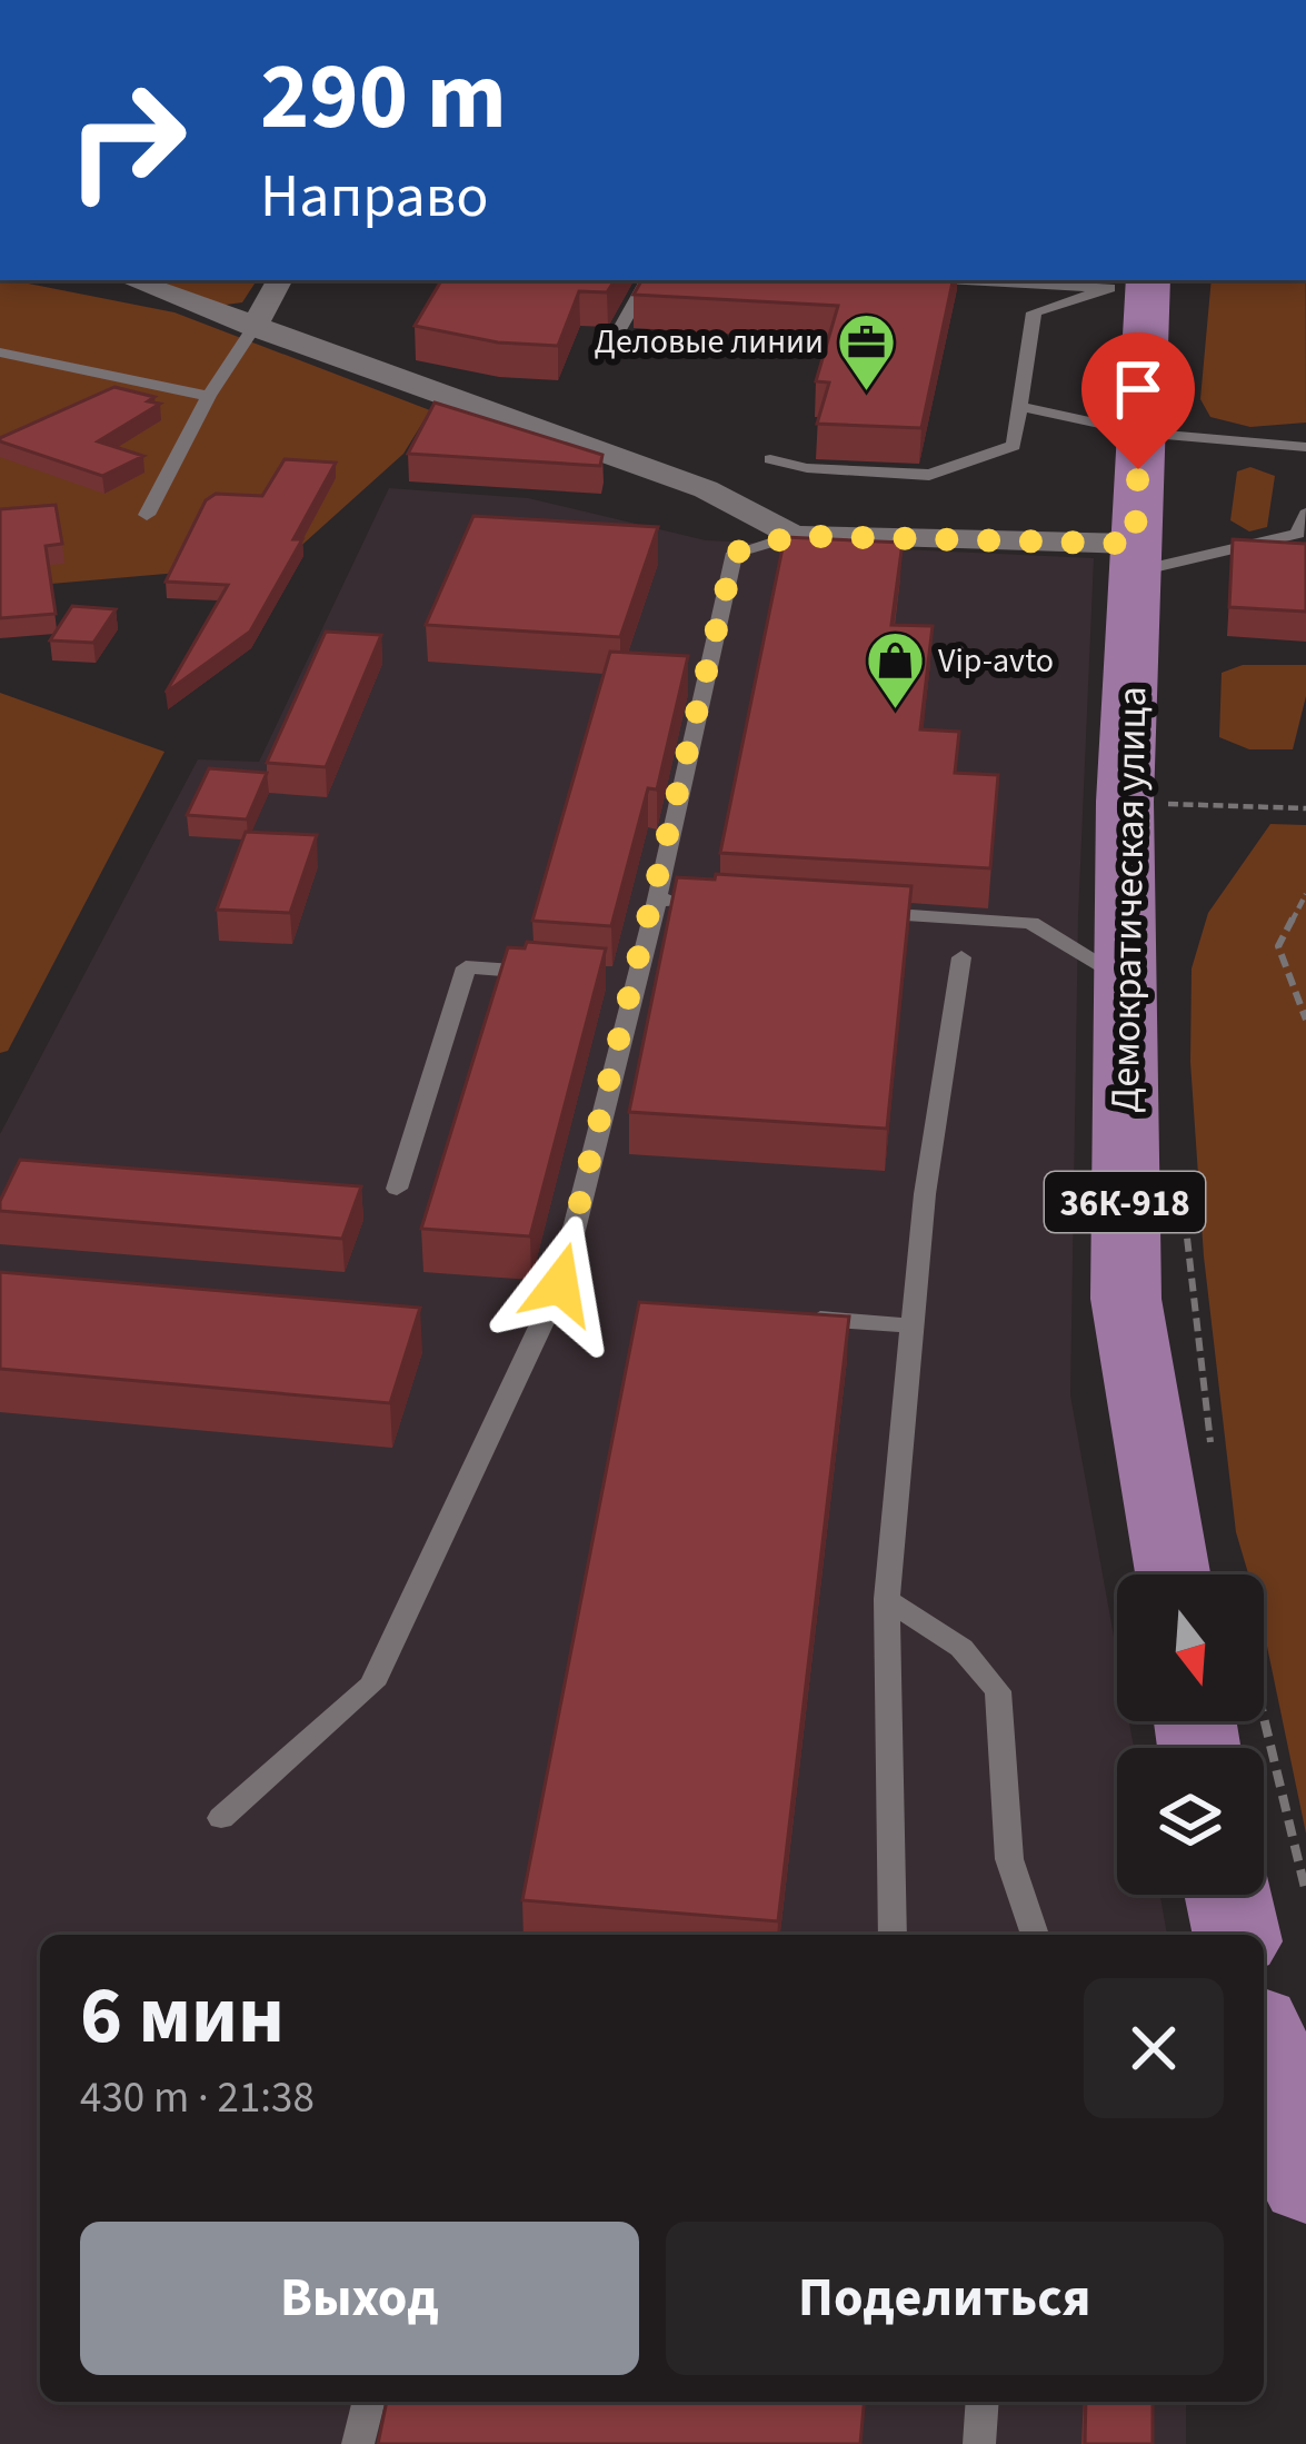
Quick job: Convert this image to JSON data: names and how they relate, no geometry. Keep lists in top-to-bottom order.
{
  "streets": {
    "main road": ["Демократическая улица", "36К-918"]
  },
  "places": {
    "office": ["Деловые линии"],
    "shop": ["Vip-avto"]
  },
  "north": "bottom",
  "page": {
    "turn": ["290 m", "Направо"],
    "heading": ["6 мин", "430 m · 21:38"],
    "buttons": ["Выход", "Поделиться"]
  }
}
